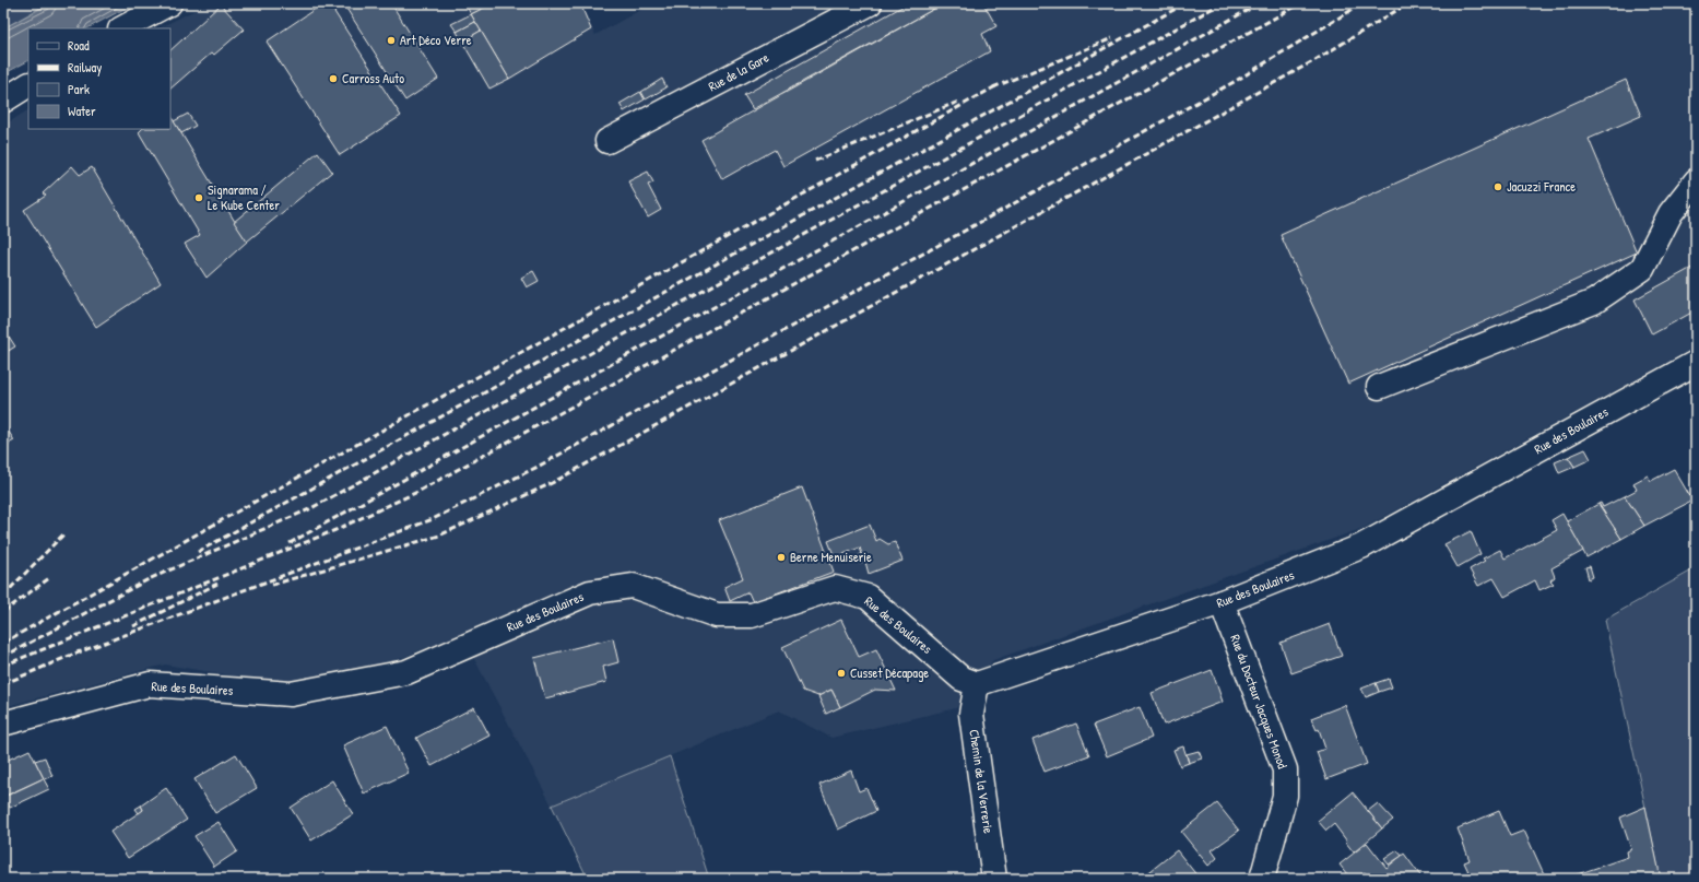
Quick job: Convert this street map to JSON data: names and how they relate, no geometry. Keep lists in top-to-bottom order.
{
  "streets": {
    "street": [
      "Rue de la Gare",
      "Rue des Boulaires",
      "Rue du Docteur Jacques Monod",
      "Chemin de la Verrerie"
    ]
  },
  "crossings": [
    ["Rue des Boulaires", "Rue du Docteur Jacques Monod"],
    ["Rue des Boulaires", "Chemin de la Verrerie"]
  ],
  "places": [
    "Art Déco Verre",
    "Carross Auto",
    "Jacuzzi France",
    "Signarama / Le Kube Center",
    "Berne Menuiserie",
    "Cusset Décapage"
  ],
  "legend": [
    "Road",
    "Railway",
    "Park",
    "Water"
  ]
}
